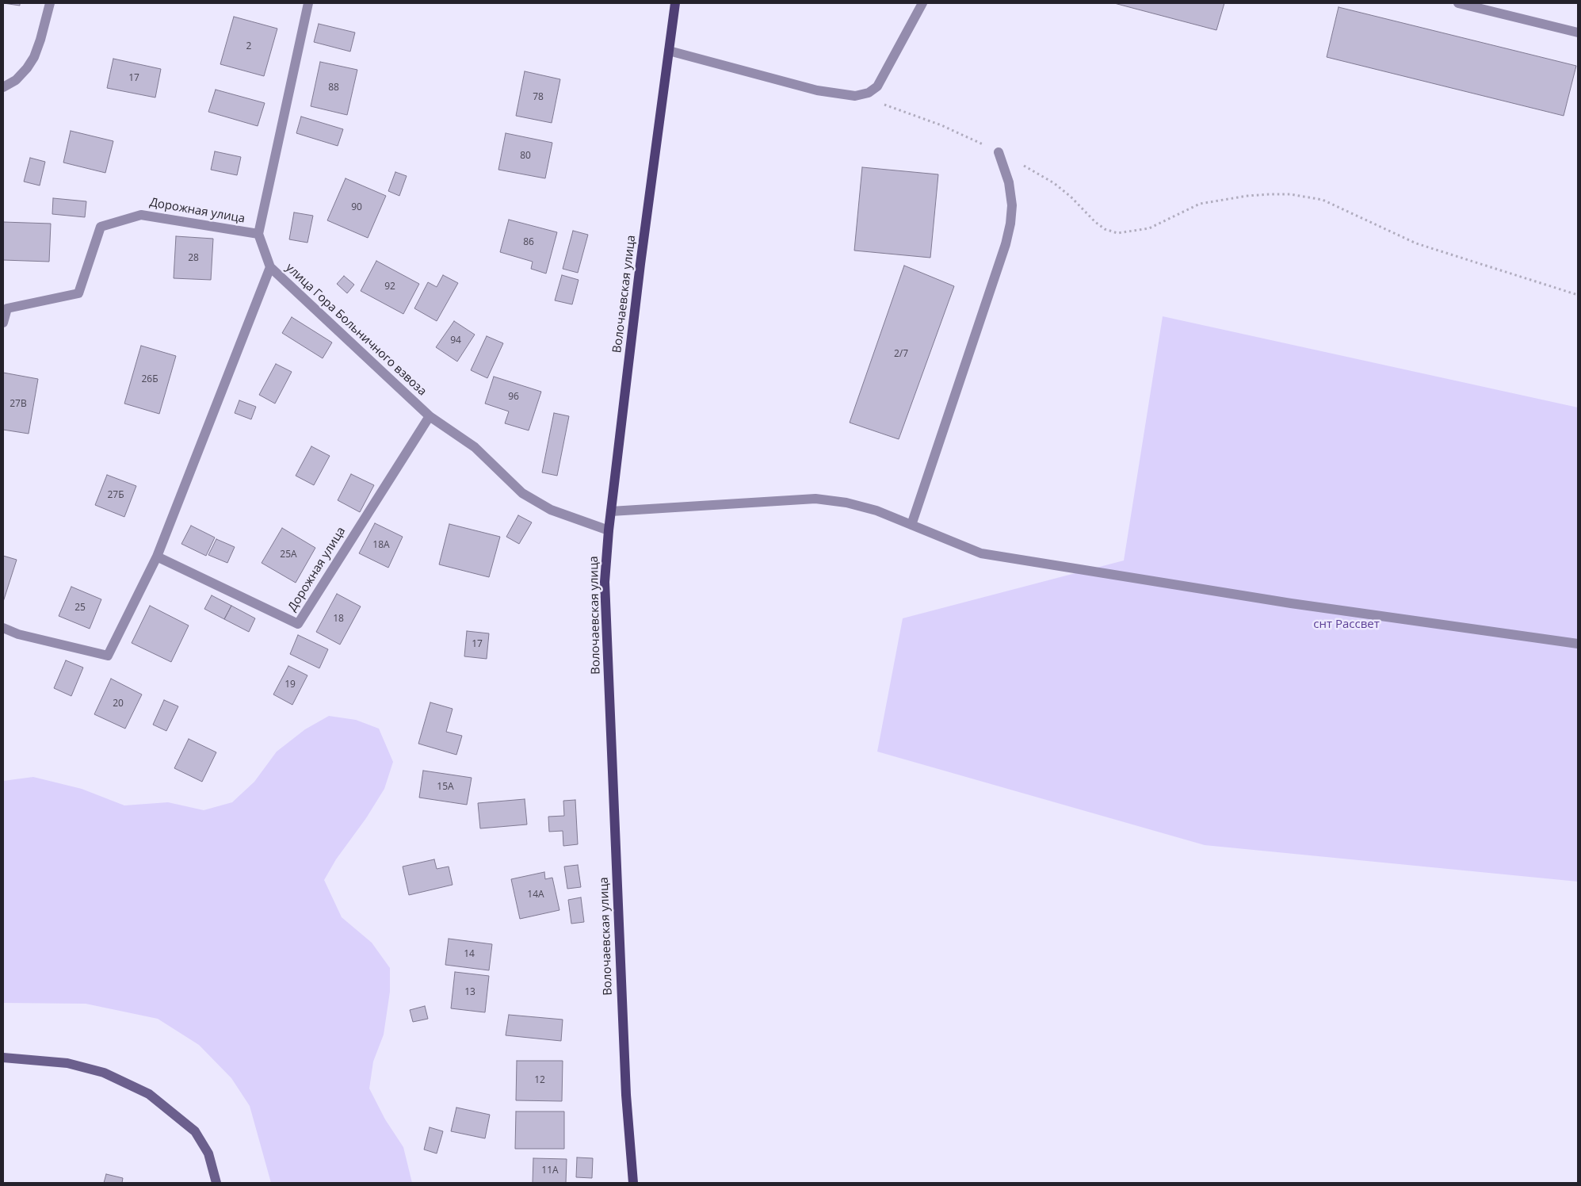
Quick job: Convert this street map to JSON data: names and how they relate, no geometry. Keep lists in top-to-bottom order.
{
  "streets": {
    "main road": ["Волочаевская улица"],
    "street": ["Дорожная улица", "улица Гора Больничного взвоза"]
  },
  "crossings": [
    ["Дорожная улица", "улица Гора Больничного взвоза"],
    ["Волочаевская улица", "улица Гора Больничного взвоза"]
  ],
  "parks": ["снт Рассвет"],
  "house_numbers": [
    "2",
    "17",
    "88",
    "78",
    "80",
    "90",
    "86",
    "28",
    "92",
    "94",
    "2/7",
    "26Б",
    "96",
    "27В",
    "27Б",
    "18А",
    "25А",
    "25",
    "18",
    "17",
    "19",
    "20",
    "15А",
    "14А",
    "14",
    "13",
    "12",
    "11А"
  ]
}
